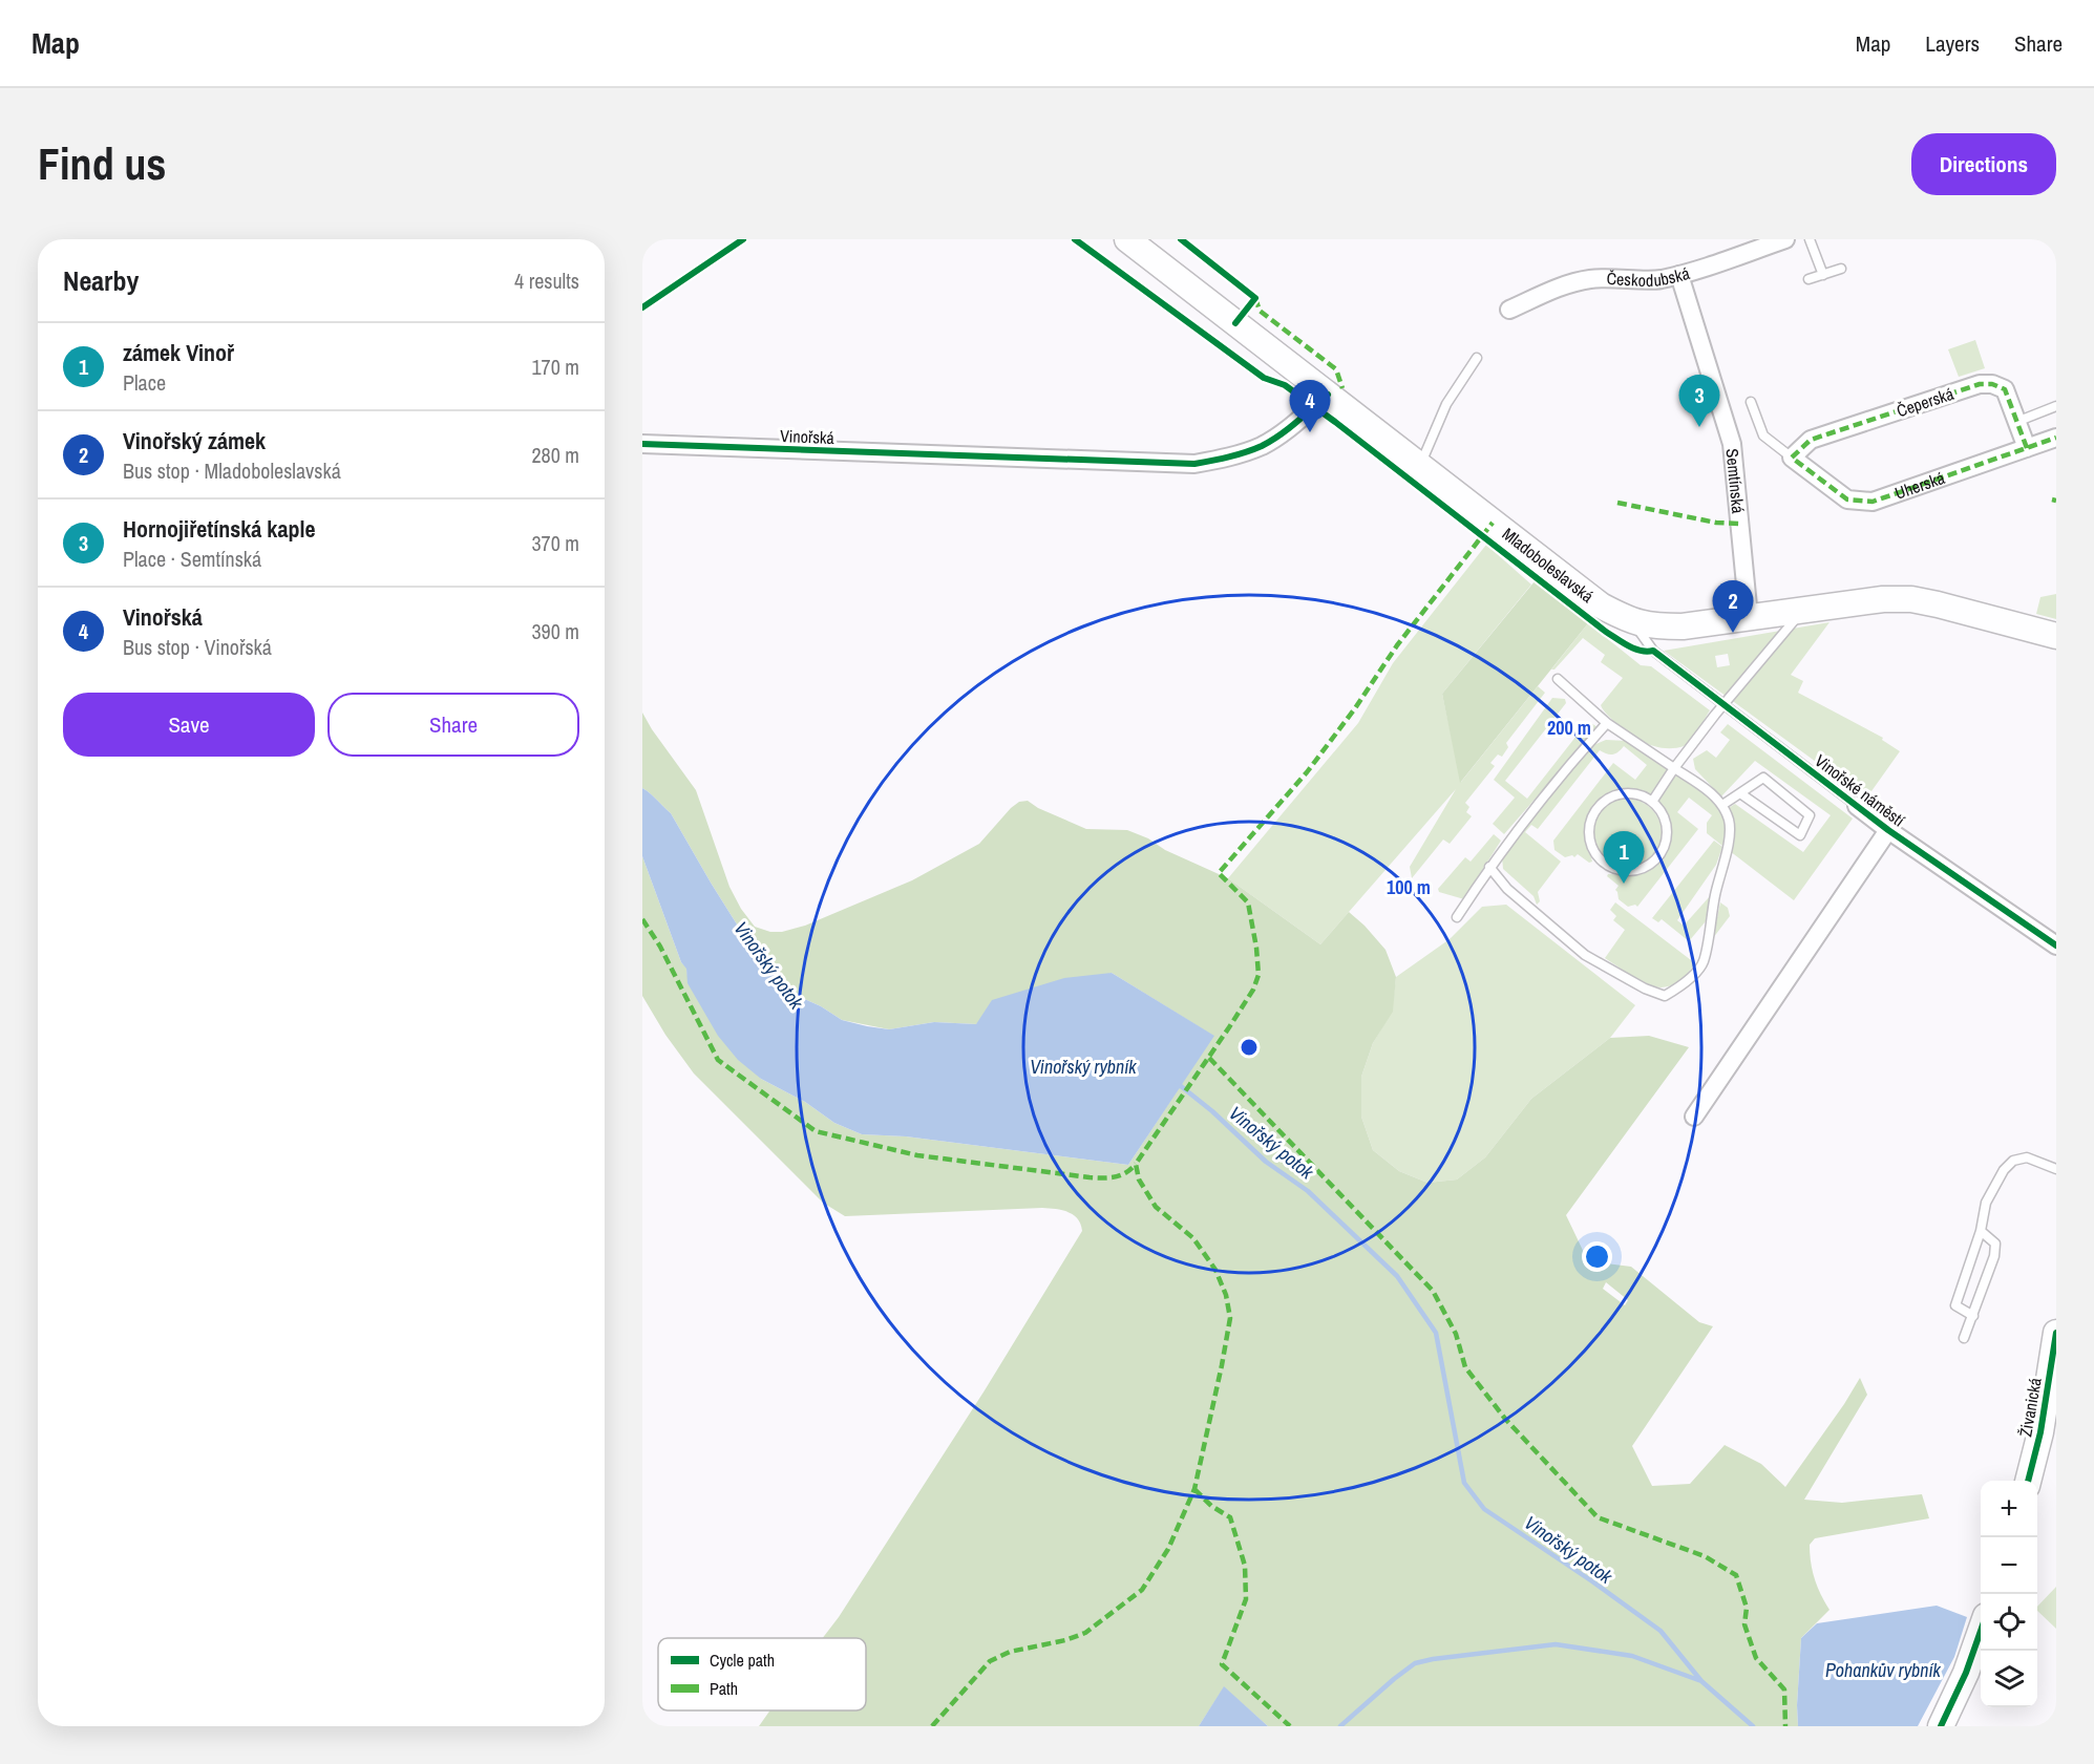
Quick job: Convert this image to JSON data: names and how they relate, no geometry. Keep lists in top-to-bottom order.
{
  "streets": {
    "main road": ["Mladoboleslavská", "Živanická"],
    "street": [
      "Českodubská",
      "Čeperská",
      "Vinořská",
      "Semtínská",
      "Uherská",
      "Vinořské náměstí"
    ]
  },
  "crossings": [
    ["Českodubská", "Semtínská"],
    ["Čeperská", "Uherská"],
    ["Vinořská", "Mladoboleslavská"],
    ["Semtínská", "Mladoboleslavská"],
    ["Mladoboleslavská", "Vinořské náměstí"]
  ],
  "water": ["Vinořský potok", "Vinořský rybník", "Pohankův rybník"],
  "legend": ["Cycle path", "Path"],
  "page": {
    "header": "Map",
    "nav": ["Map", "Layers", "Share"],
    "buttons": [
      "Directions",
      ["Save", "Share"]
    ],
    "title": "Find us",
    "heading": ["Nearby", "4 results"],
    "list": [
      {
        "mark": "1",
        "name": "zámek Vinoř",
        "note": "Place",
        "value": "170 m"
      },
      {
        "mark": "2",
        "name": "Vinořský zámek",
        "note": "Bus stop · Mladoboleslavská",
        "value": "280 m"
      },
      {
        "mark": "3",
        "name": "Hornojiřetínská kaple",
        "note": "Place · Semtínská",
        "value": "370 m"
      },
      {
        "mark": "4",
        "name": "Vinořská",
        "note": "Bus stop · Vinořská",
        "value": "390 m"
      }
    ],
    "pins": [
      "3",
      "4",
      "2",
      "1"
    ],
    "map_buttons": ["+", "−"]
  },
  "rings": ["200 m", "100 m"]
}
